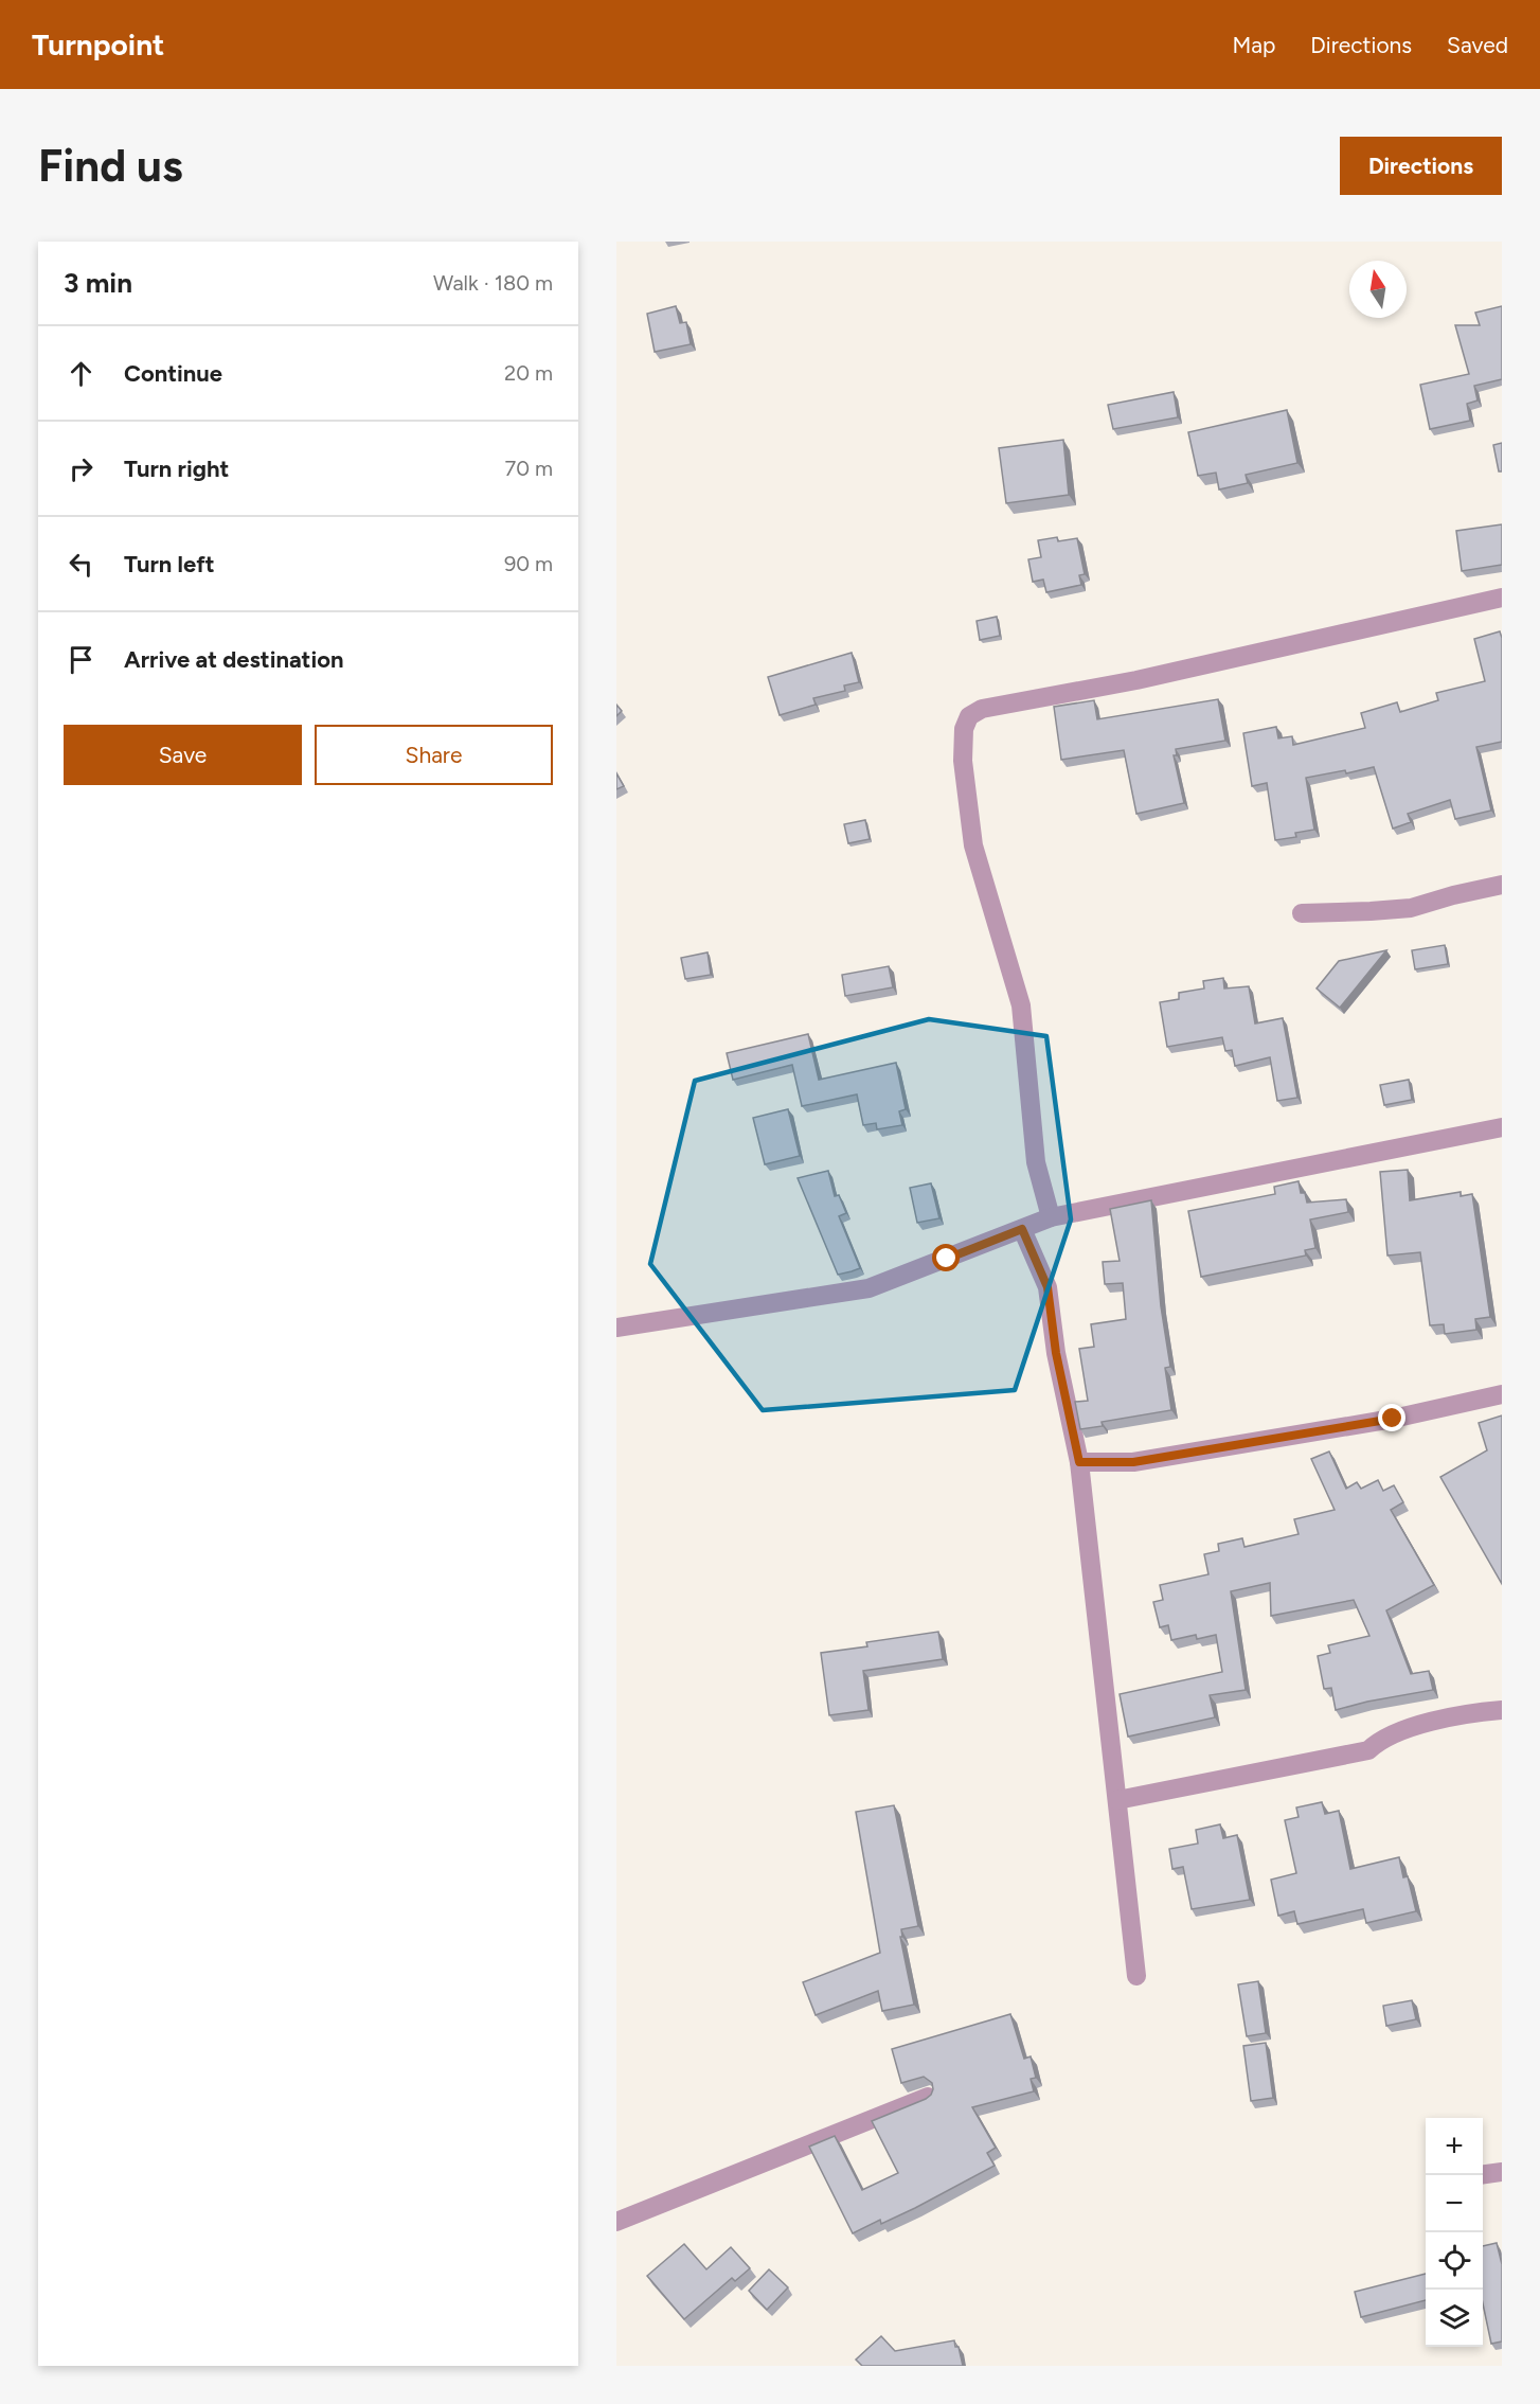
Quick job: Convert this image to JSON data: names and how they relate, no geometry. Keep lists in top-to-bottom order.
{
  "north": "top",
  "page": {
    "header": "Turnpoint",
    "nav": ["Map", "Directions", "Saved"],
    "buttons": [
      "Directions",
      ["Save", "Share"]
    ],
    "title": "Find us",
    "heading": ["3 min", "Walk · 180 m"],
    "list": [
      ["Continue", "20 m"],
      ["Turn right", "70 m"],
      ["Turn left", "90 m"],
      "Arrive at destination"
    ],
    "map_buttons": ["+", "−"]
  }
}
